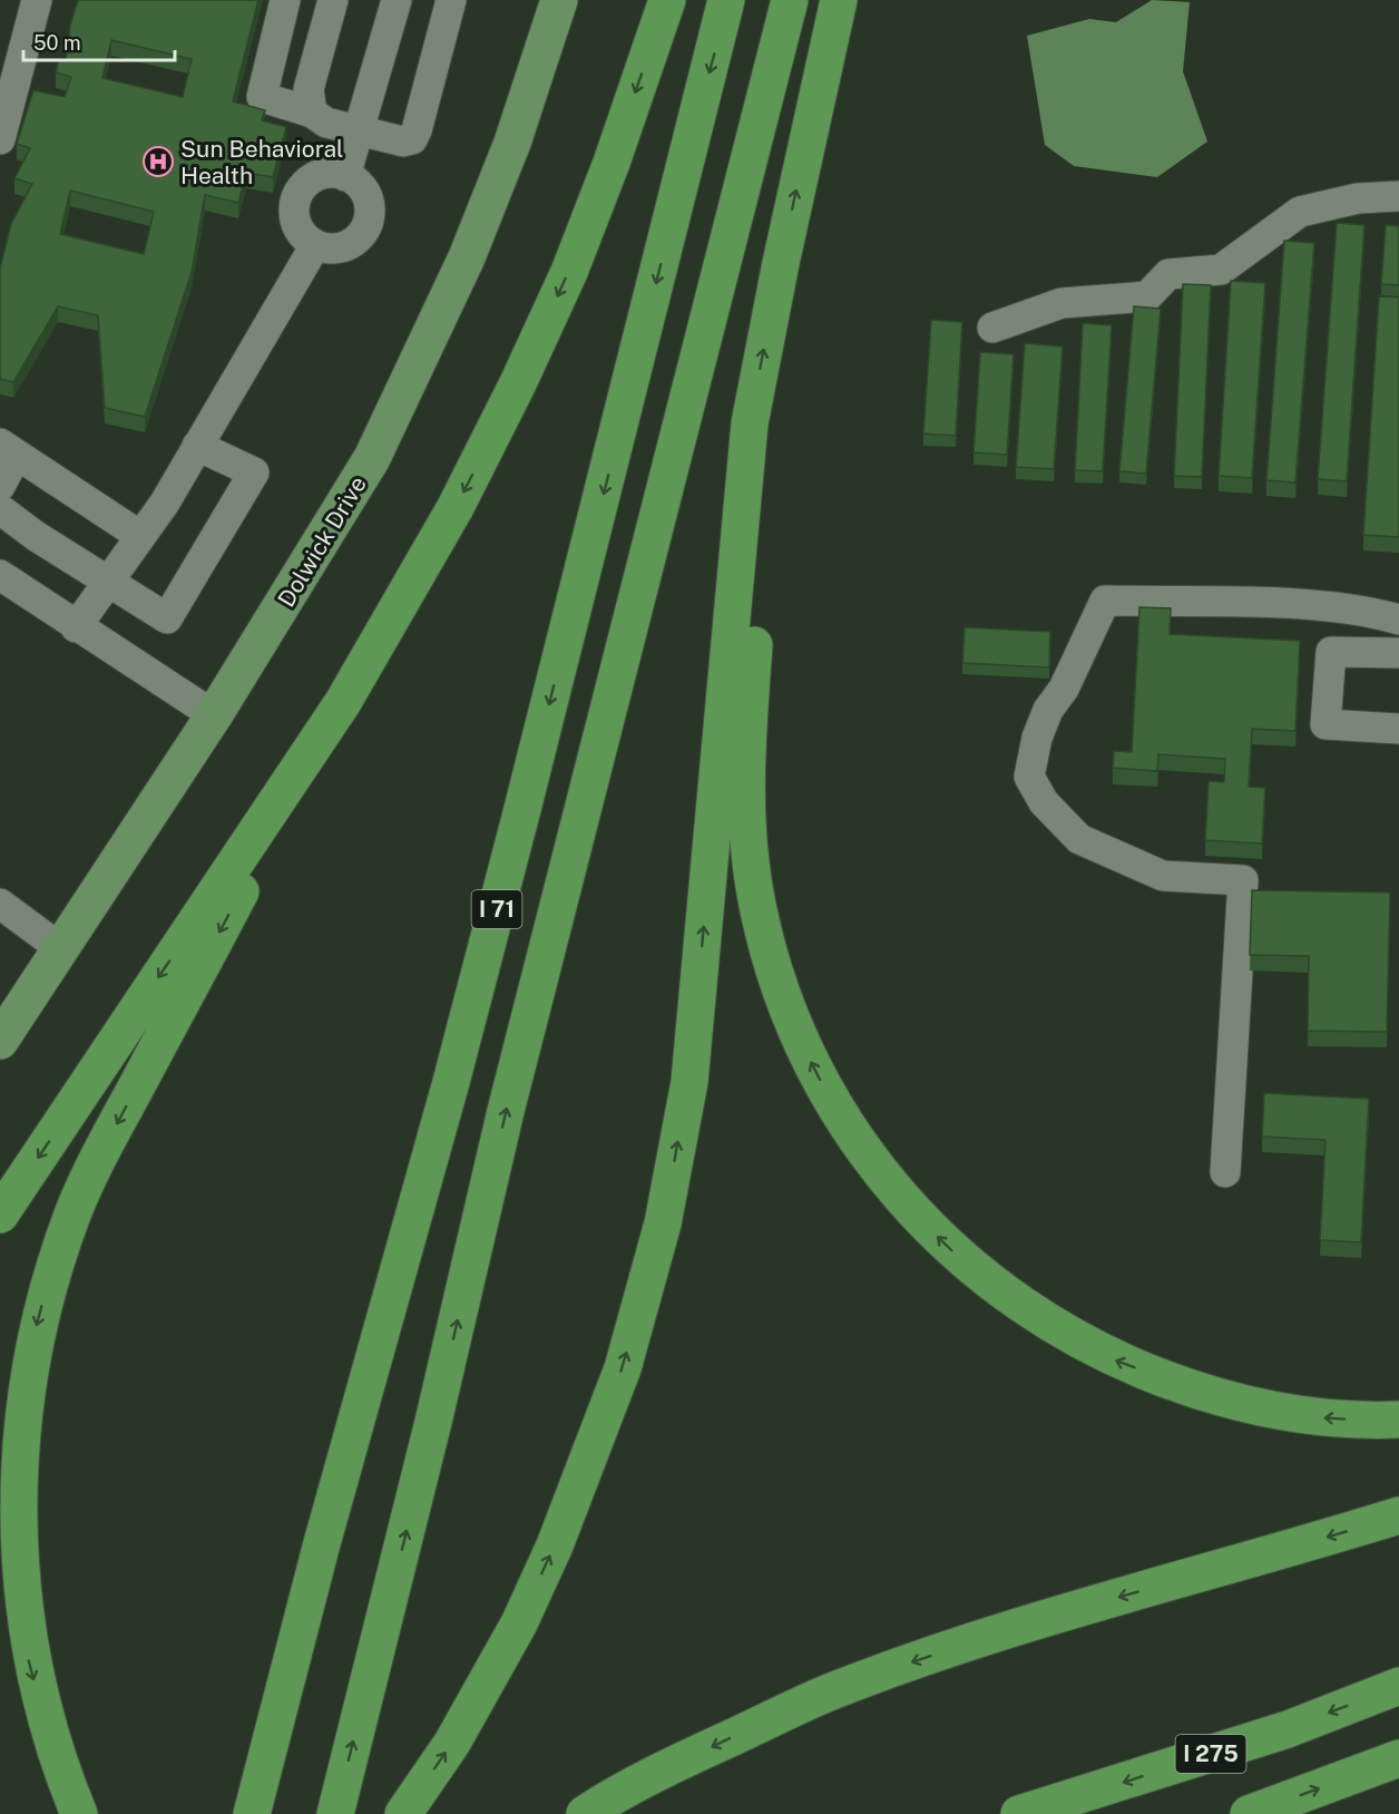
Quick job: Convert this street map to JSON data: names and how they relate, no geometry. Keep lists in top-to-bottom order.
{
  "streets": {
    "highway": ["I 71", "I 275"],
    "main road": ["Dolwick Drive"]
  },
  "places": {
    "hospital": ["Sun Behavioral Health"]
  },
  "scale_bar": "50 m"
}
